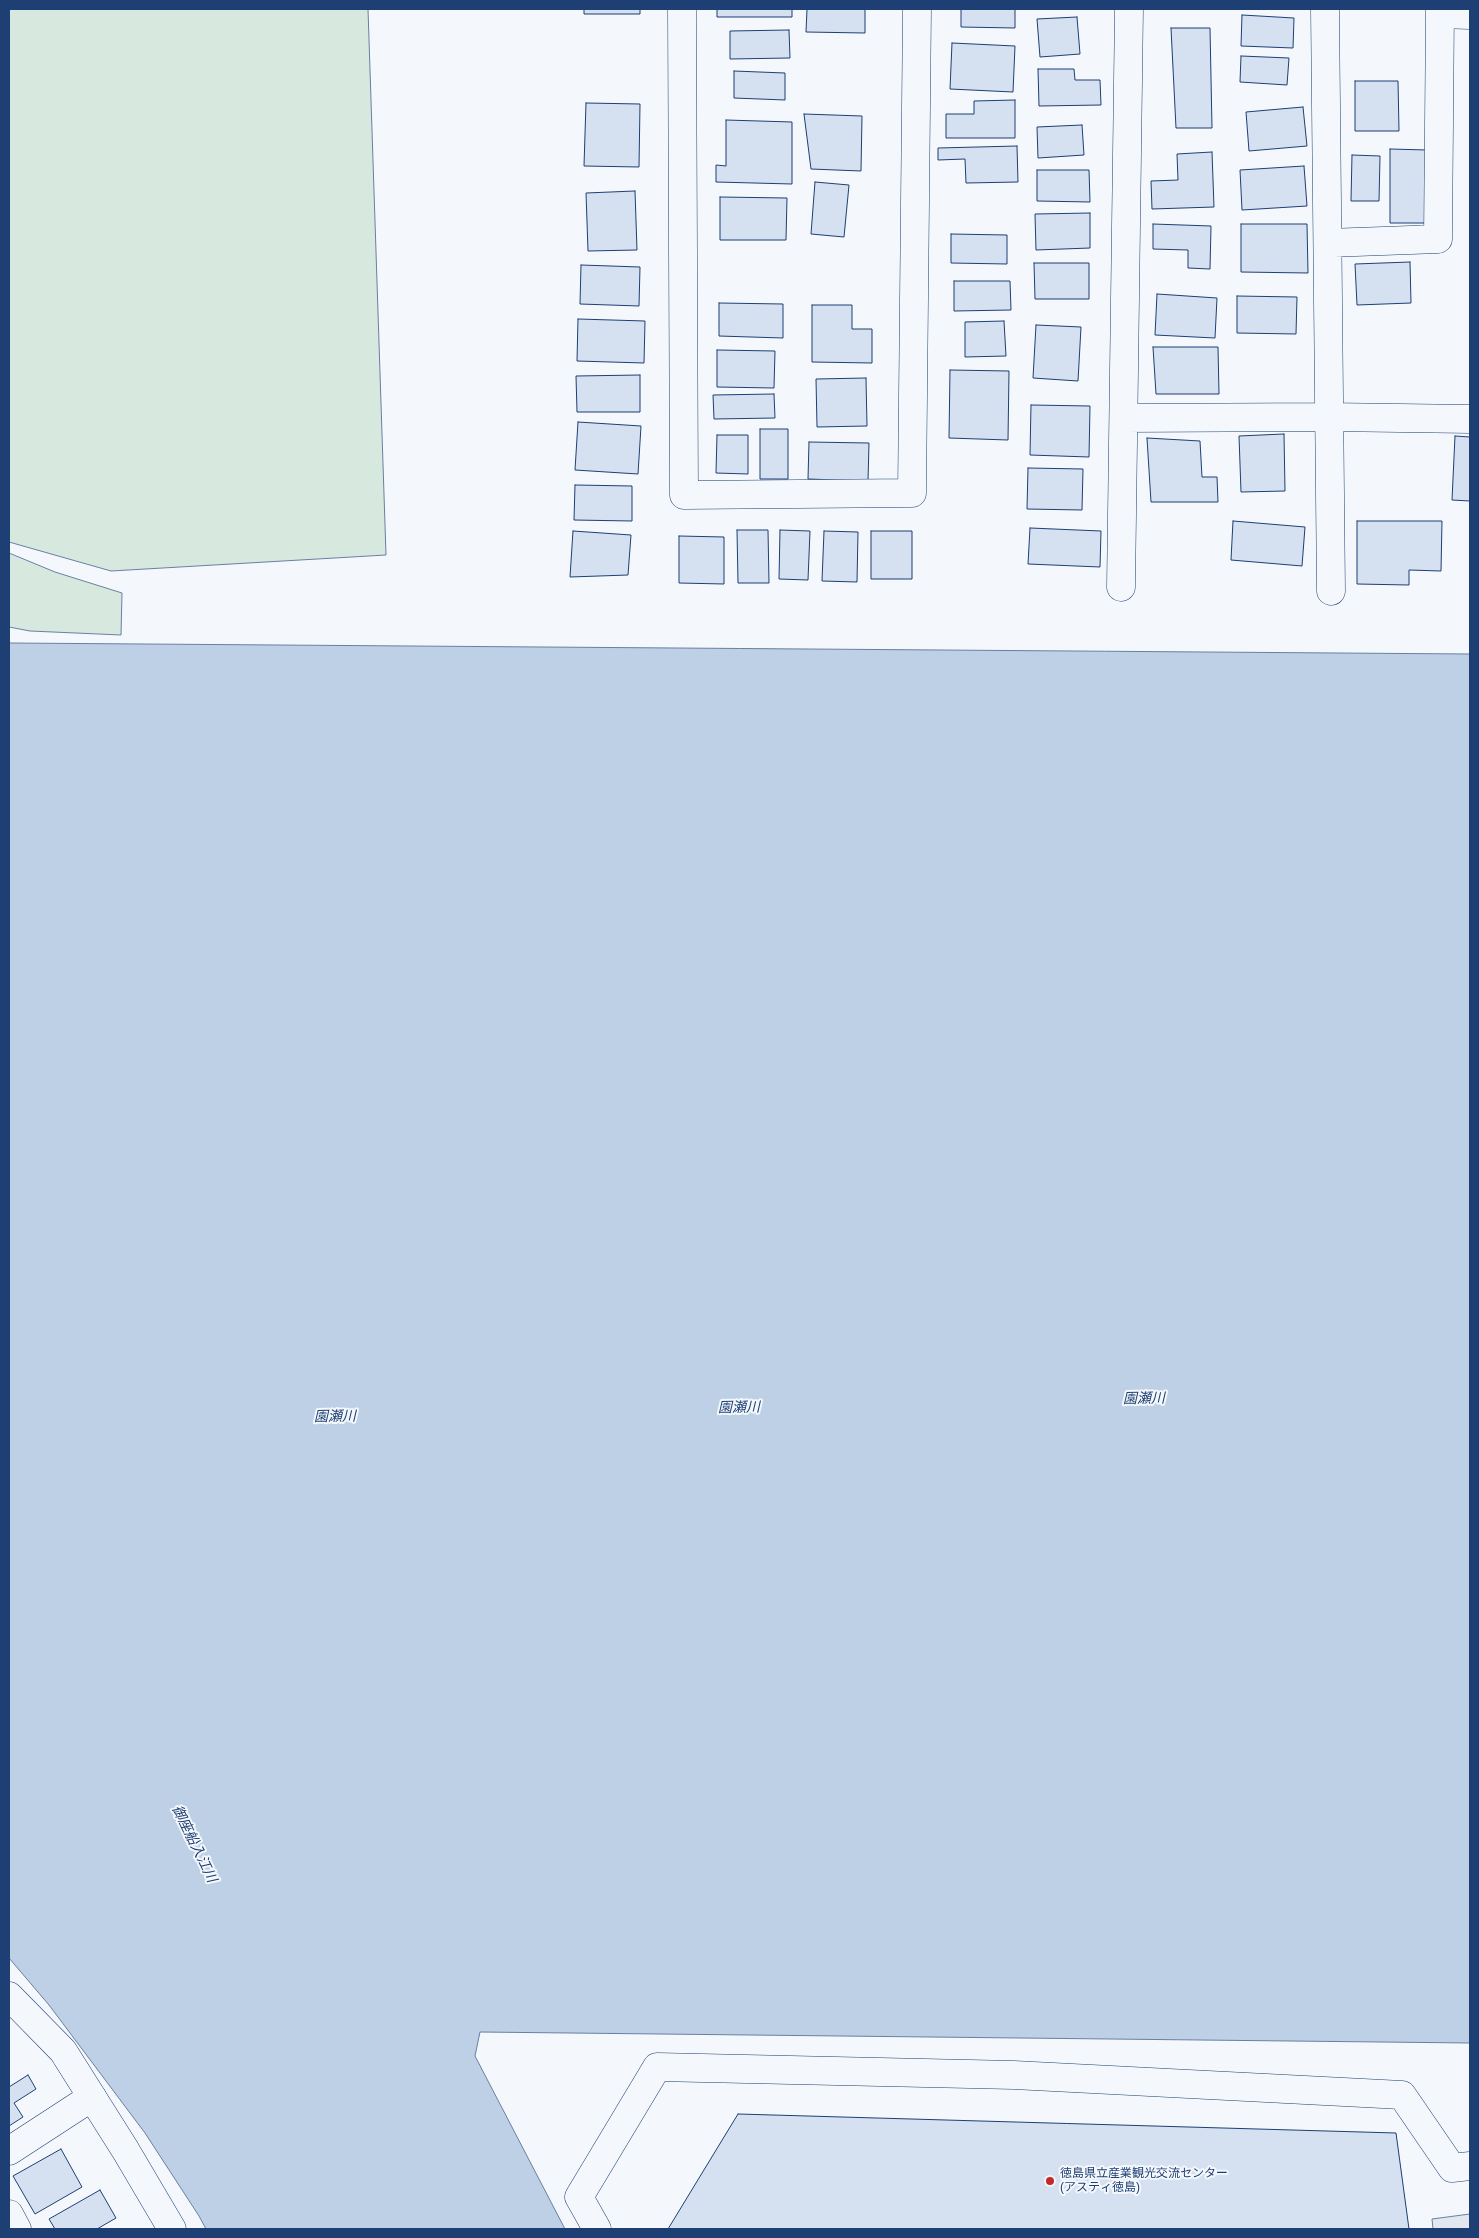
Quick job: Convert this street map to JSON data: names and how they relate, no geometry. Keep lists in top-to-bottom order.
{
  "water": ["園瀬川", "御座船入江川"],
  "places": ["徳島県立産業観光交流センター (アスティ徳島)"]
}
